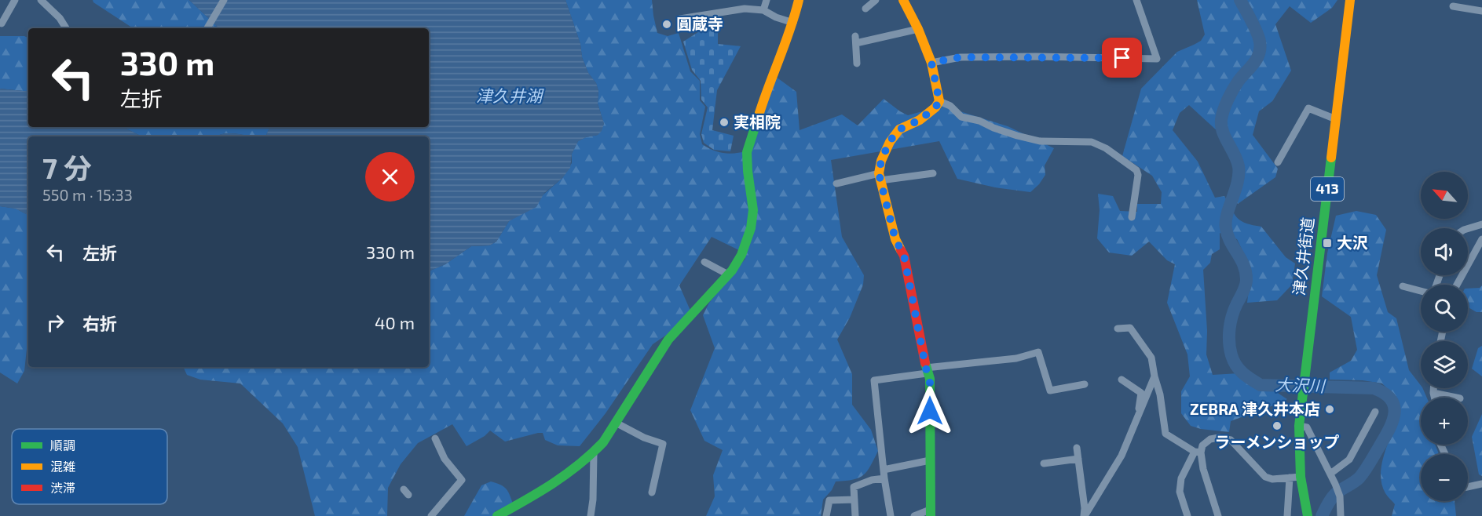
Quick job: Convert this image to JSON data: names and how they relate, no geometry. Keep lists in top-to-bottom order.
{
  "streets": {
    "main road": ["413", "津久井街道"]
  },
  "water": ["津久井湖", "大沢川"],
  "places": {
    "other": [
      "圓蔵寺",
      "実相院",
      "ZEBRA 津久井本店",
      "ラーメンショップ"
    ],
    "transit": ["大沢"]
  },
  "legend": ["順調", "混雑", "渋滞"],
  "north": "top left",
  "page": {
    "turn": ["330 m", "左折"],
    "heading": ["7 分", "550 m · 15:33"],
    "map_buttons": ["+", "−"],
    "list": [
      {
        "name": "左折",
        "value": "330 m"
      },
      {
        "name": "右折",
        "value": "40 m"
      }
    ]
  }
}
